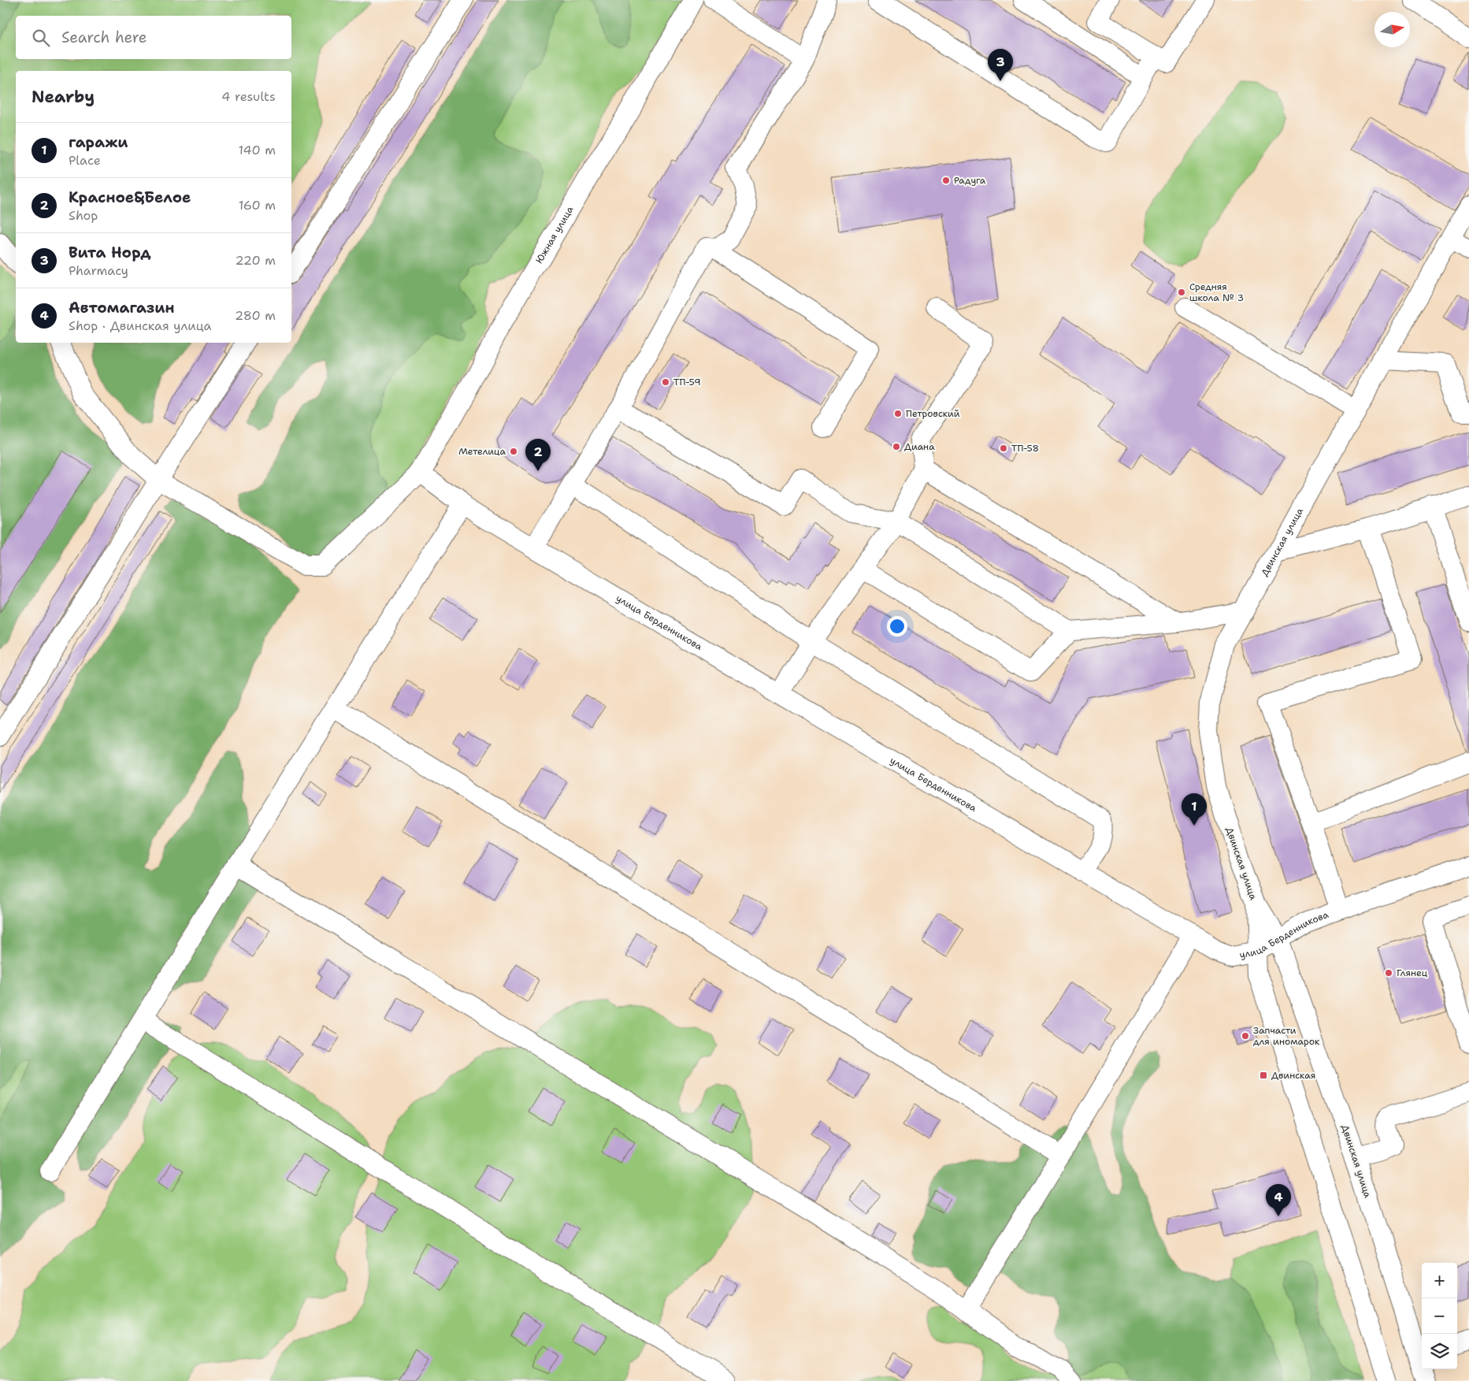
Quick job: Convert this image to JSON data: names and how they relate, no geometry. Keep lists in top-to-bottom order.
{
  "streets": {
    "street": ["Южная улица", "Двинская улица", "улица Берденникова"]
  },
  "crossings": [
    ["Южная улица", "улица Берденникова"],
    ["Двинская улица", "улица Берденникова"]
  ],
  "places": {
    "other": [
      "Радуга",
      "Средняя школа № 3",
      "ТП-59",
      "Петровский",
      "Диана",
      "ТП-58",
      "Метелица",
      "Глянец",
      "Запчасти для иномарок"
    ],
    "transit": ["Двинская"]
  },
  "north": "right",
  "page": {
    "search": "Search here",
    "pins": [
      "3",
      "2",
      "1",
      "4"
    ],
    "heading": ["Nearby", "4 results"],
    "list": [
      {
        "mark": "1",
        "name": "гаражи",
        "note": "Place",
        "value": "140 m"
      },
      {
        "mark": "2",
        "name": "Красное&Белое",
        "note": "Shop",
        "value": "160 m"
      },
      {
        "mark": "3",
        "name": "Вита Норд",
        "note": "Pharmacy",
        "value": "220 m"
      },
      {
        "mark": "4",
        "name": "Автомагазин",
        "note": "Shop · Двинская улица",
        "value": "280 m"
      }
    ],
    "map_buttons": ["+", "−"]
  }
}
